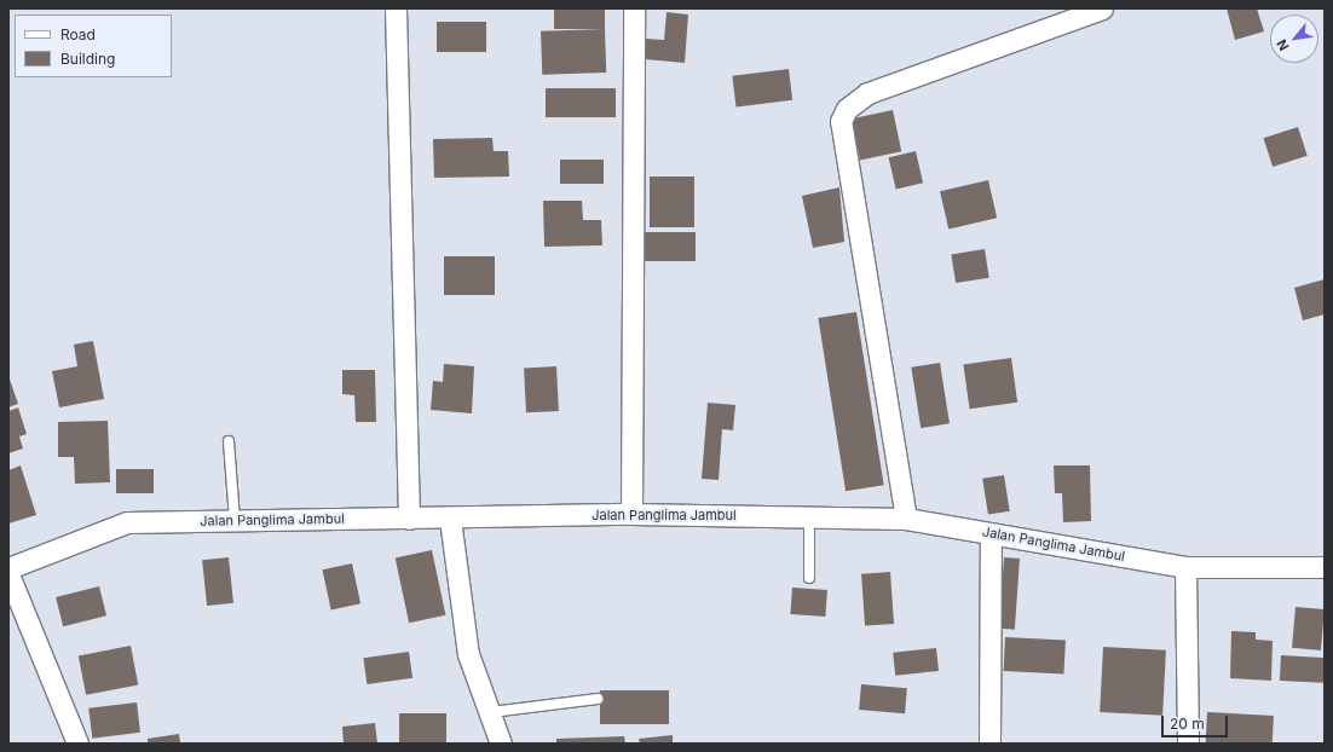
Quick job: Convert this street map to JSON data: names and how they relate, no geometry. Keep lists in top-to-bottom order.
{
  "streets": {
    "street": ["Jalan Panglima Jambul"]
  },
  "legend": ["Road", "Building"],
  "scale_bar": "20 m",
  "north": "bottom left"
}
